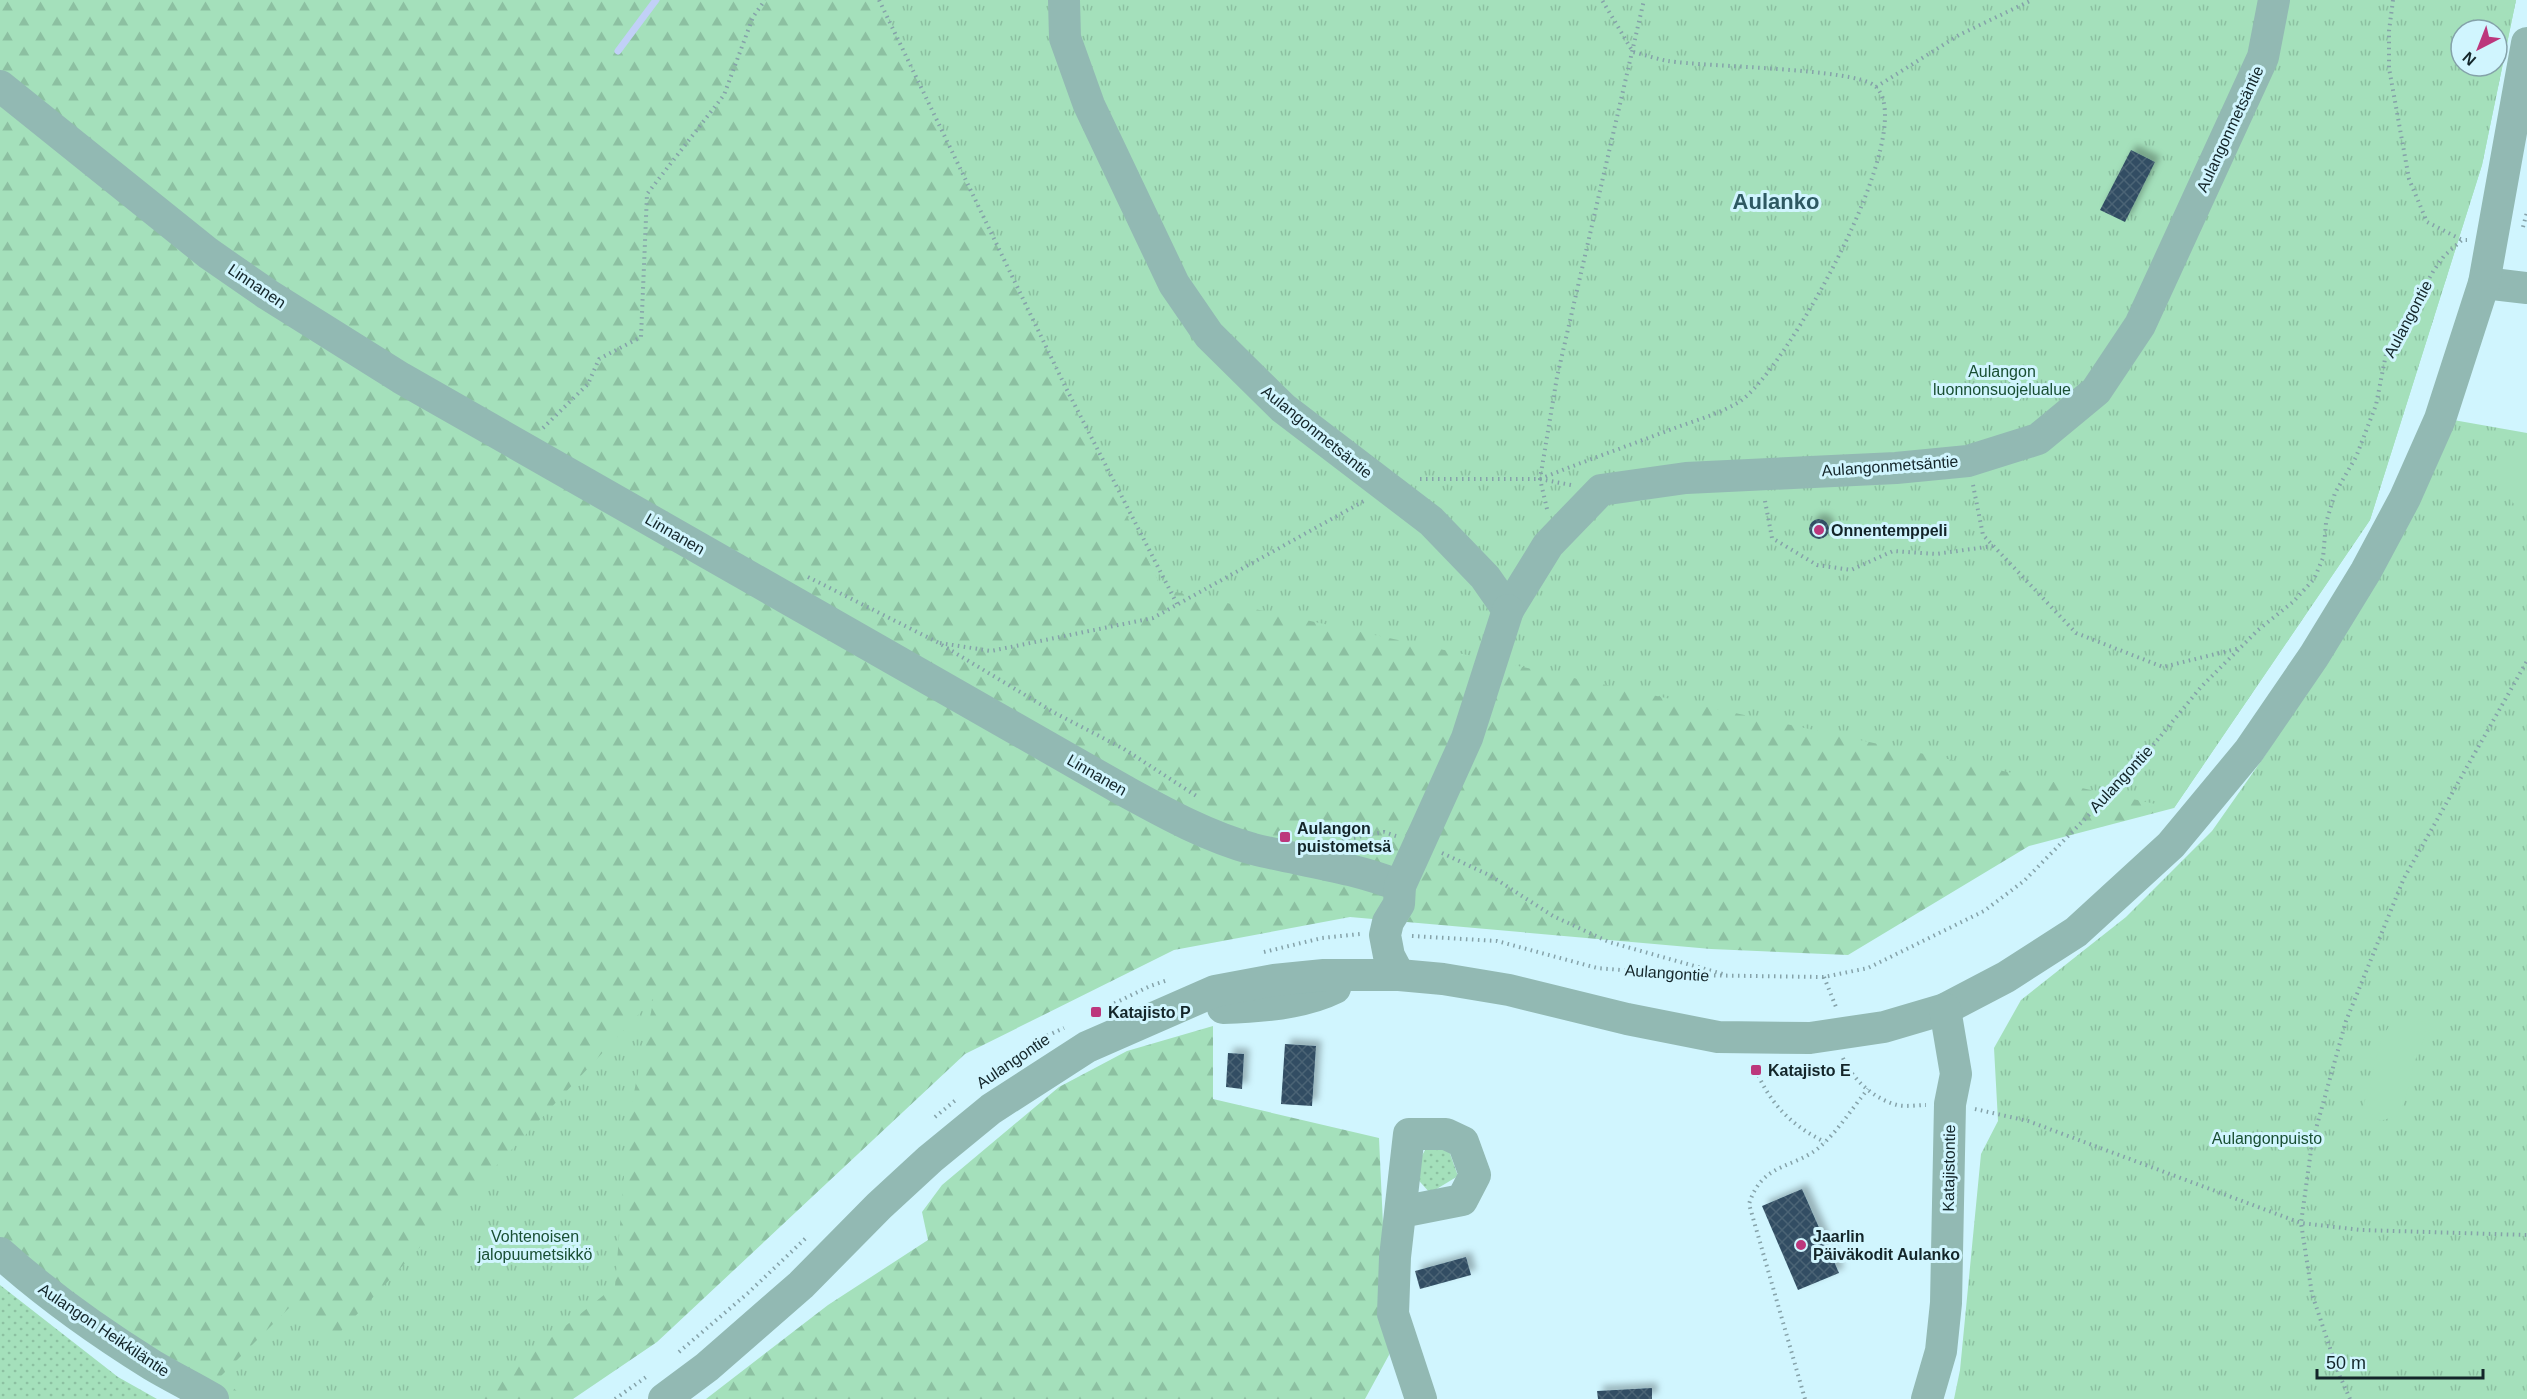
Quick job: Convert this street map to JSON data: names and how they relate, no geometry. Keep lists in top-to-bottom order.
{
  "streets": {
    "street": [
      "Aulangonmetsäntie",
      "Linnanen",
      "Aulangontie",
      "Katajistontie",
      "Aulangon Heikkiläntie"
    ]
  },
  "crossings": [
    ["Aulangonmetsäntie", "Linnanen"],
    ["Aulangonmetsäntie", "Aulangontie"],
    ["Aulangontie", "Katajistontie"]
  ],
  "districts": ["Aulanko"],
  "parks": ["Aulangon luonnonsuojelualue", "Aulangonpuisto", "Vohtenoisen jalopuumetsikkö"],
  "places": {
    "other": ["Onnentemppeli", "Jaarlin Päiväkodit Aulanko"],
    "transit": ["Aulangon puistometsä", "Katajisto P", "Katajisto E"]
  },
  "scale_bar": "50 m",
  "north": "bottom left"
}
